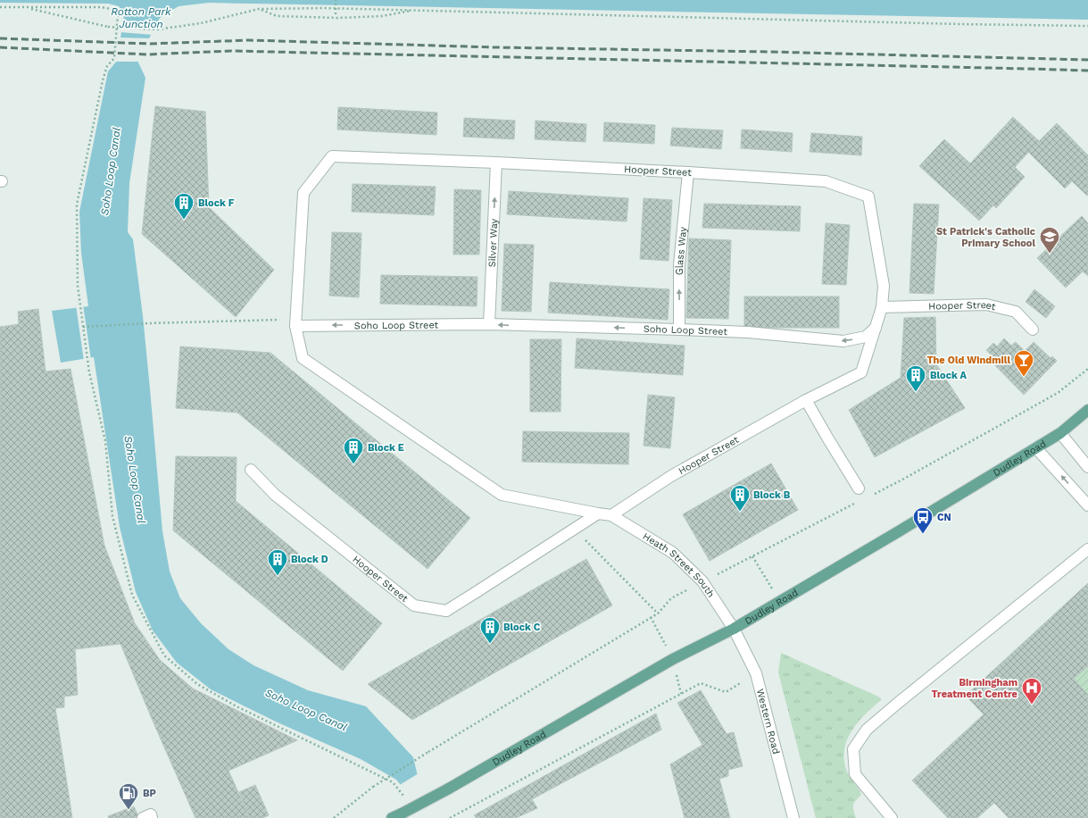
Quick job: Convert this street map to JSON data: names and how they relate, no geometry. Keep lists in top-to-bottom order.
{
  "streets": {
    "main road": ["Dudley Road"],
    "street": [
      "Hooper Street",
      "Silver Way",
      "Glass Way",
      "Soho Loop Street",
      "Heath Street South",
      "Western Road"
    ]
  },
  "crossings": [
    ["Hooper Street", "Silver Way"],
    ["Hooper Street", "Glass Way"],
    ["Hooper Street", "Soho Loop Street"],
    ["Hooper Street", "Heath Street South"],
    ["Silver Way", "Soho Loop Street"],
    ["Glass Way", "Soho Loop Street"],
    ["Dudley Road", "Heath Street South"],
    ["Dudley Road", "Western Road"],
    ["Heath Street South", "Western Road"]
  ],
  "one_way": ["Silver Way", "Glass Way", "Soho Loop Street"],
  "water": ["Rotton Park Junction", "Soho Loop Canal"],
  "places": {
    "building": [
      "Block F",
      "Block A",
      "Block E",
      "Block B",
      "Block D",
      "Block C"
    ],
    "school or university": ["St Patrick's Catholic Primary School"],
    "bar": ["The Old Windmill"],
    "bus stop": ["CN"],
    "hospital": ["Birmingham Treatment Centre"],
    "fuel station": ["BP"]
  }
}
